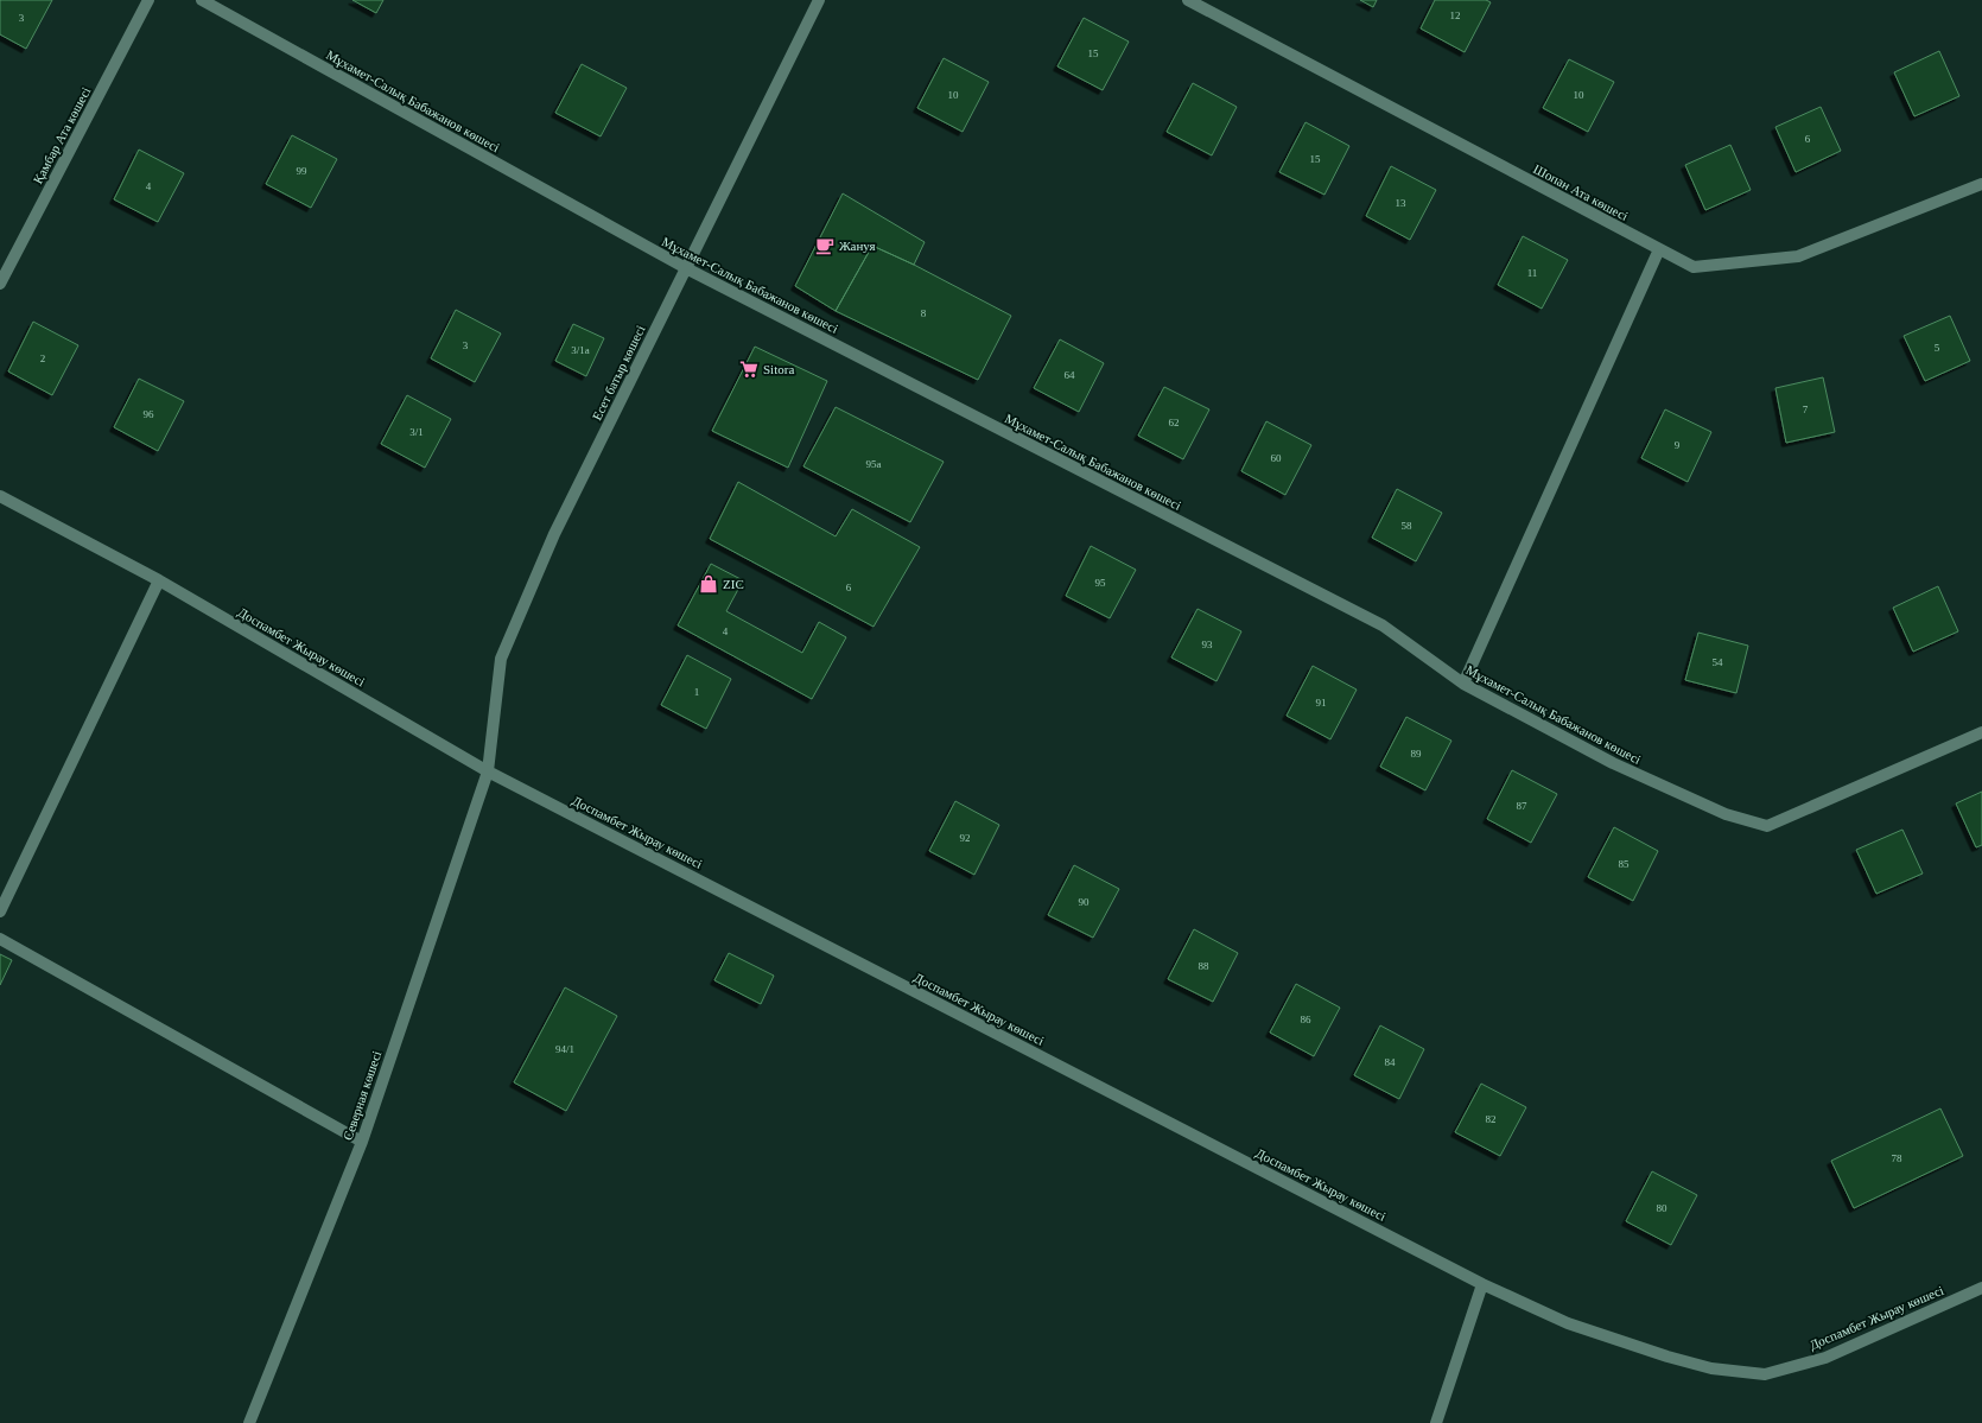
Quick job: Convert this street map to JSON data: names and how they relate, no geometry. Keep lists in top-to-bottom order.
{
  "streets": {
    "street": [
      "Мұхамет-Салық Бабажанов көшесі",
      "Қамбар Ата көшесі",
      "Шопан Ата көшесі",
      "Есет батыр көшесі",
      "Доспамбет Жырау көшесі",
      "Северная көшесі"
    ]
  },
  "crossings": [
    ["Мұхамет-Салық Бабажанов көшесі", "Есет батыр көшесі"],
    ["Есет батыр көшесі", "Доспамбет Жырау көшесі"],
    ["Есет батыр көшесі", "Северная көшесі"],
    ["Доспамбет Жырау көшесі", "Северная көшесі"]
  ],
  "places": {
    "cafe": ["Жануя"],
    "supermarket": ["Sitora"],
    "shop": ["ZIC"]
  },
  "house_numbers": [
    "12",
    "3",
    "15",
    "10",
    "10",
    "6",
    "15",
    "99",
    "4",
    "13",
    "11",
    "8",
    "3",
    "5",
    "3/1а",
    "2",
    "64",
    "7",
    "96",
    "62",
    "3/1",
    "9",
    "60",
    "95а",
    "58",
    "95",
    "6",
    "4",
    "93",
    "54",
    "1",
    "91",
    "89",
    "87",
    "92",
    "85",
    "90",
    "88",
    "86",
    "94/1",
    "84",
    "82",
    "78",
    "80"
  ]
}
